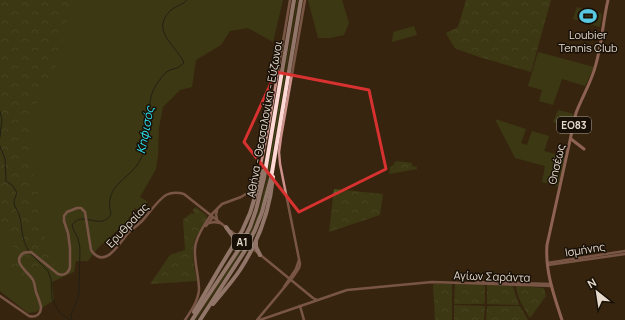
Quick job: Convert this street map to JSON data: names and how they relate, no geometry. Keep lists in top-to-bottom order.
{
  "streets": {
    "highway": ["Αθήνα - Θεσσαλονίκη - Εύζωνοι", "Α1"],
    "main road": [
      "ΕΟ83",
      "Θησέως",
      "Ερυθραίας",
      "Ισμήνης",
      "Αγίων Σαράντα"
    ]
  },
  "crossings": [
    ["ΕΟ83", "Θησέως"],
    ["ΕΟ83", "Ισμήνης"],
    ["ΕΟ83", "Αγίων Σαράντα"],
    ["Θησέως", "Ισμήνης"],
    ["Ερυθραίας", "Αγίων Σαράντα"]
  ],
  "water": ["Κηφισός"],
  "places": {
    "sports": ["Loubier Tennis Club"]
  },
  "north": "top left"
}
